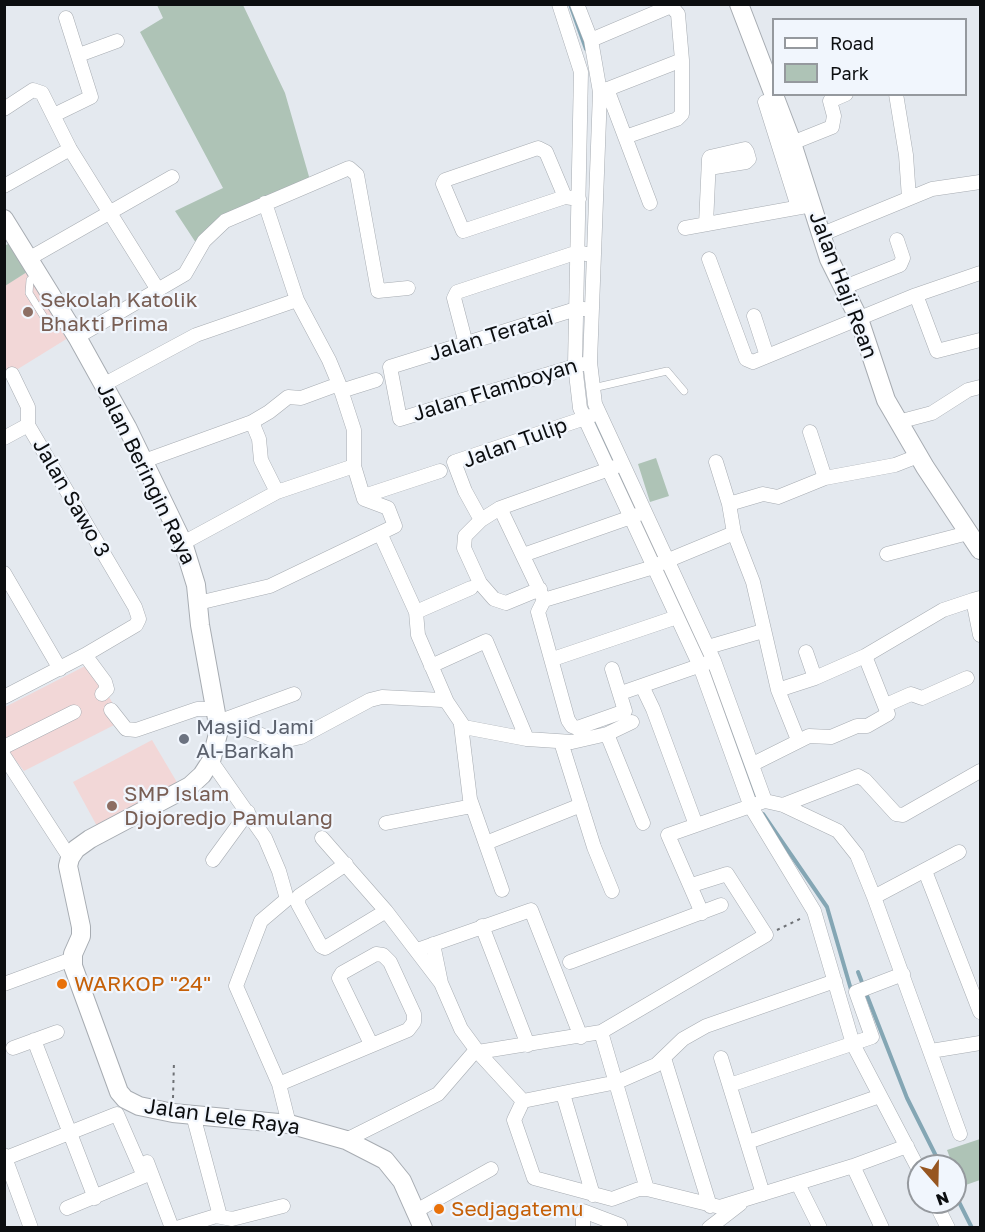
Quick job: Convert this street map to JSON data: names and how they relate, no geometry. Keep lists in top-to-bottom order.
{
  "streets": {
    "street": [
      "Jalan Haji Rean",
      "Jalan Teratai",
      "Jalan Flamboyan",
      "Jalan Tulip",
      "Jalan Beringin Raya",
      "Jalan Sawo 3",
      "Jalan Lele Raya"
    ]
  },
  "crossings": [
    ["Jalan Teratai", "Jalan Flamboyan"]
  ],
  "places": [
    "Sekolah Katolik Bhakti Prima",
    "Masjid Jami Al-Barkah",
    "SMP Islam Djojoredjo Pamulang",
    "WARKOP \"24\"",
    "Sedjagatemu"
  ],
  "legend": ["Road", "Park"],
  "north": "bottom"
}
